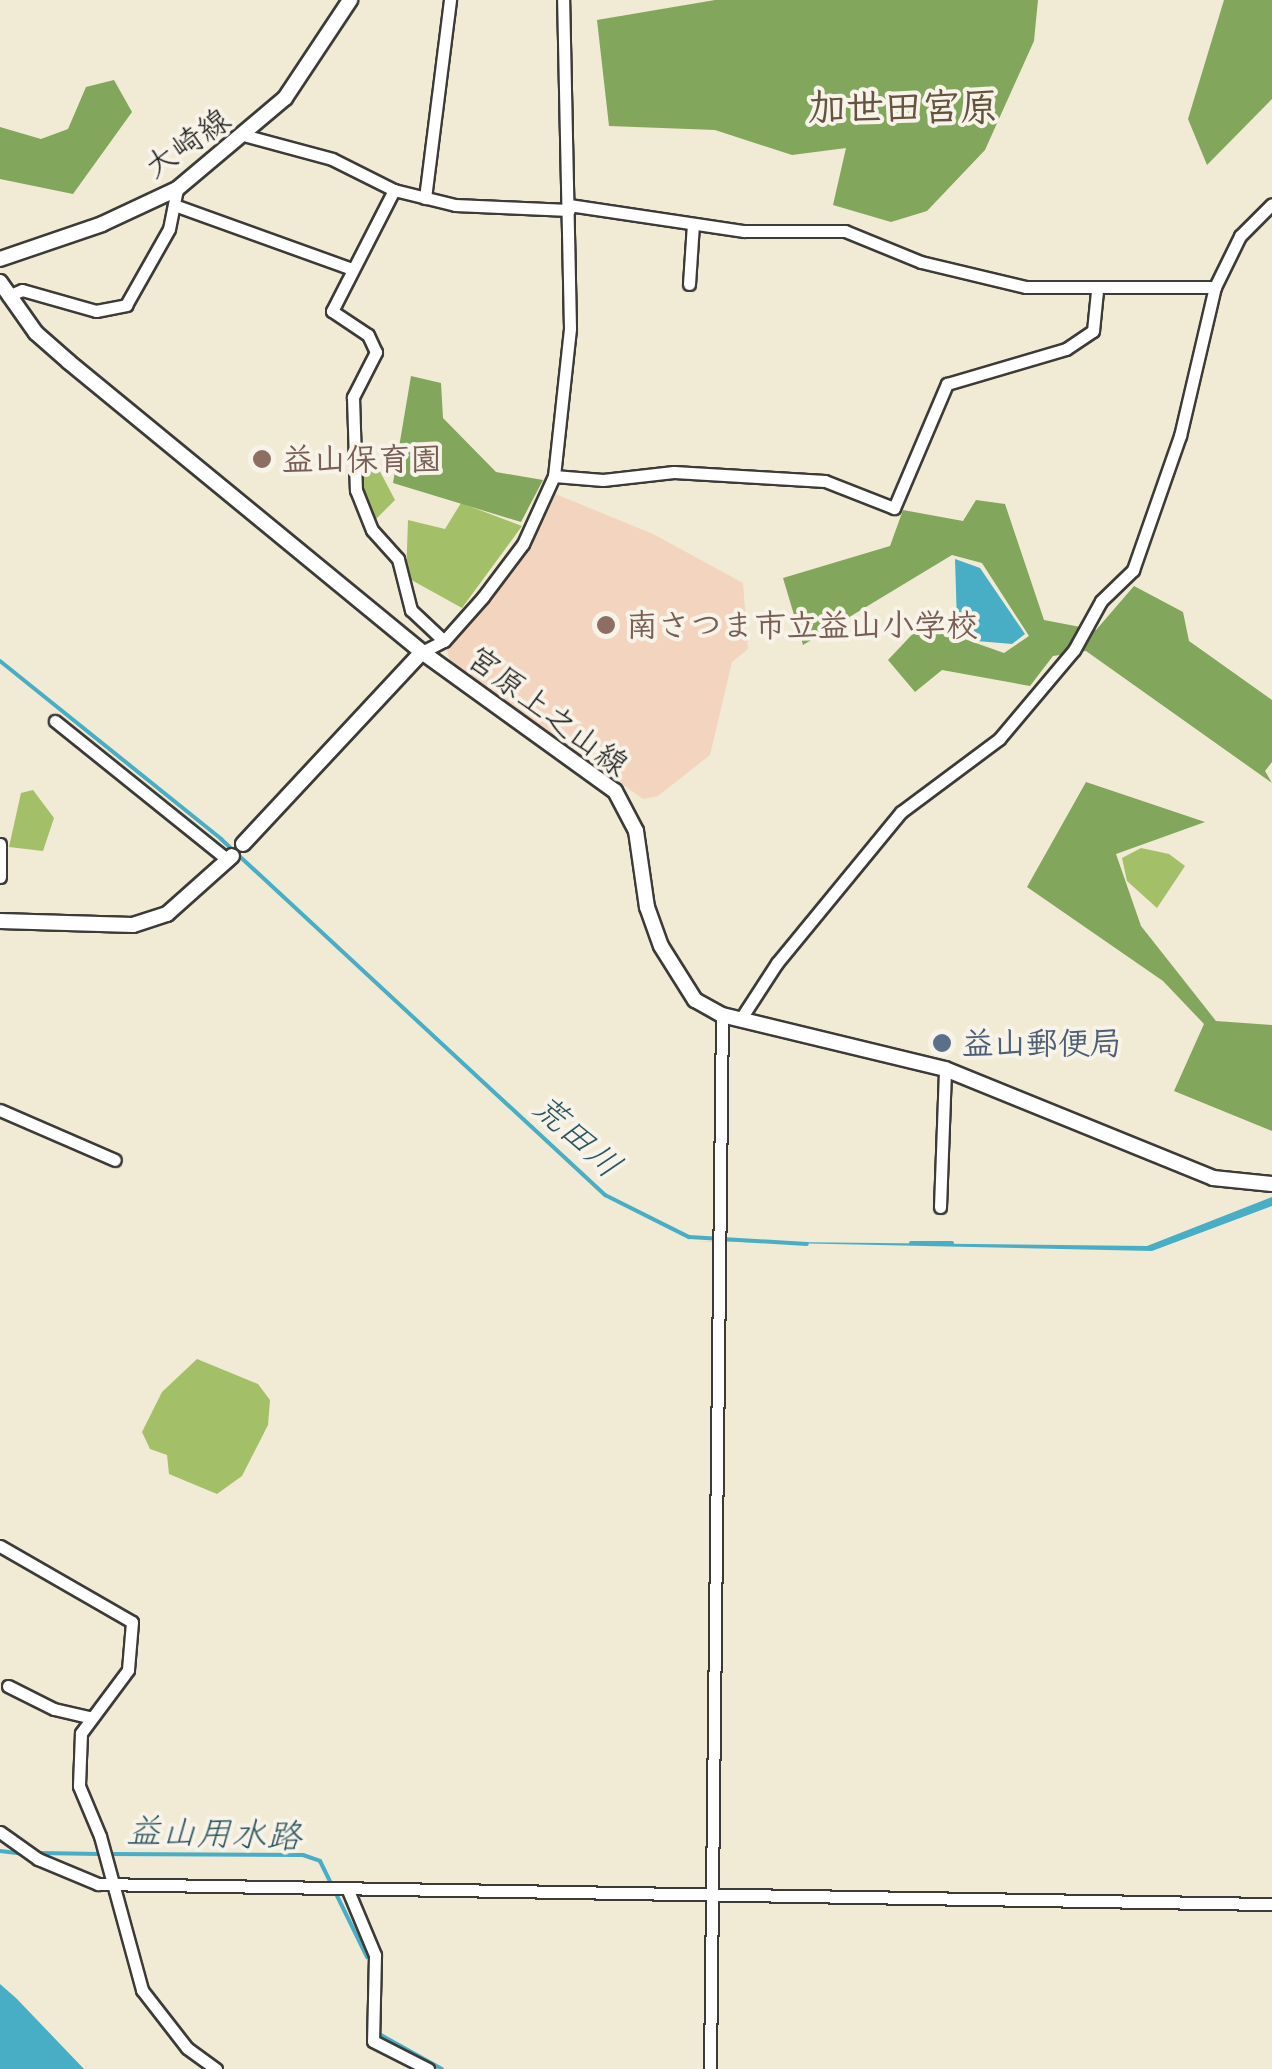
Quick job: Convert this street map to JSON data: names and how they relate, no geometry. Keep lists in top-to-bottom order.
{
  "streets": {
    "street": ["大崎線", "宮原上之山線"]
  },
  "districts": ["加世田宮原"],
  "water": ["荒田川", "益山用水路"],
  "places": ["益山保育園", "南さつま市立益山小学校", "益山郵便局"]
}
